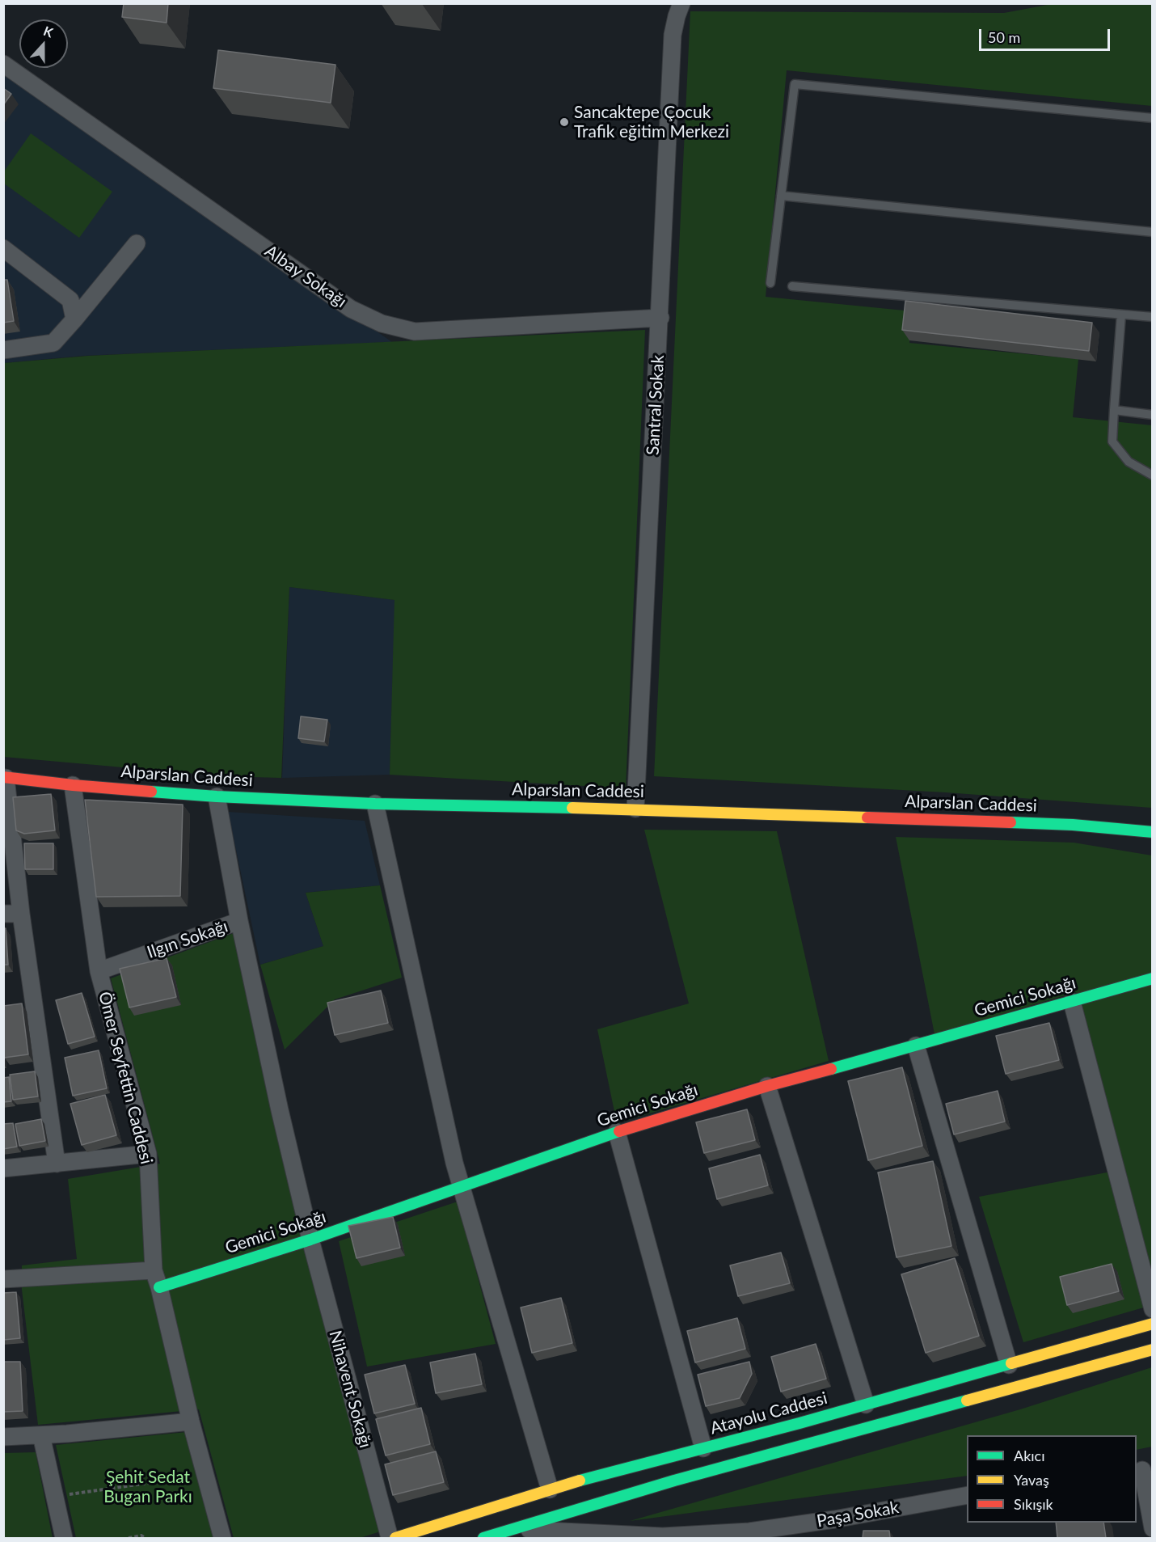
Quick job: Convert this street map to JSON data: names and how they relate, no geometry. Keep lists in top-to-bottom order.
{
  "streets": {
    "street": [
      "Albay Sokağı",
      "Santral Sokak",
      "Alparslan Caddesi",
      "Ilgın Sokağı",
      "Gemici Sokağı",
      "Ömer Seyfettin Caddesi",
      "Nihavent Sokağı",
      "Atayolu Caddesi",
      "Paşa Sokak"
    ]
  },
  "crossings": [
    ["Albay Sokağı", "Santral Sokak"],
    ["Santral Sokak", "Alparslan Caddesi"],
    ["Alparslan Caddesi", "Ilgın Sokağı"],
    ["Alparslan Caddesi", "Ömer Seyfettin Caddesi"],
    ["Ilgın Sokağı", "Ömer Seyfettin Caddesi"],
    ["Ilgın Sokağı", "Nihavent Sokağı"],
    ["Gemici Sokağı", "Ömer Seyfettin Caddesi"],
    ["Gemici Sokağı", "Nihavent Sokağı"]
  ],
  "parks": ["Şehit Sedat Bugan Parkı"],
  "places": ["Sancaktepe Çocuk Trafik eğitim Merkezi"],
  "legend": ["Akıcı", "Yavaş", "Sıkışık"],
  "scale_bar": "50 m",
  "north": "top"
}
